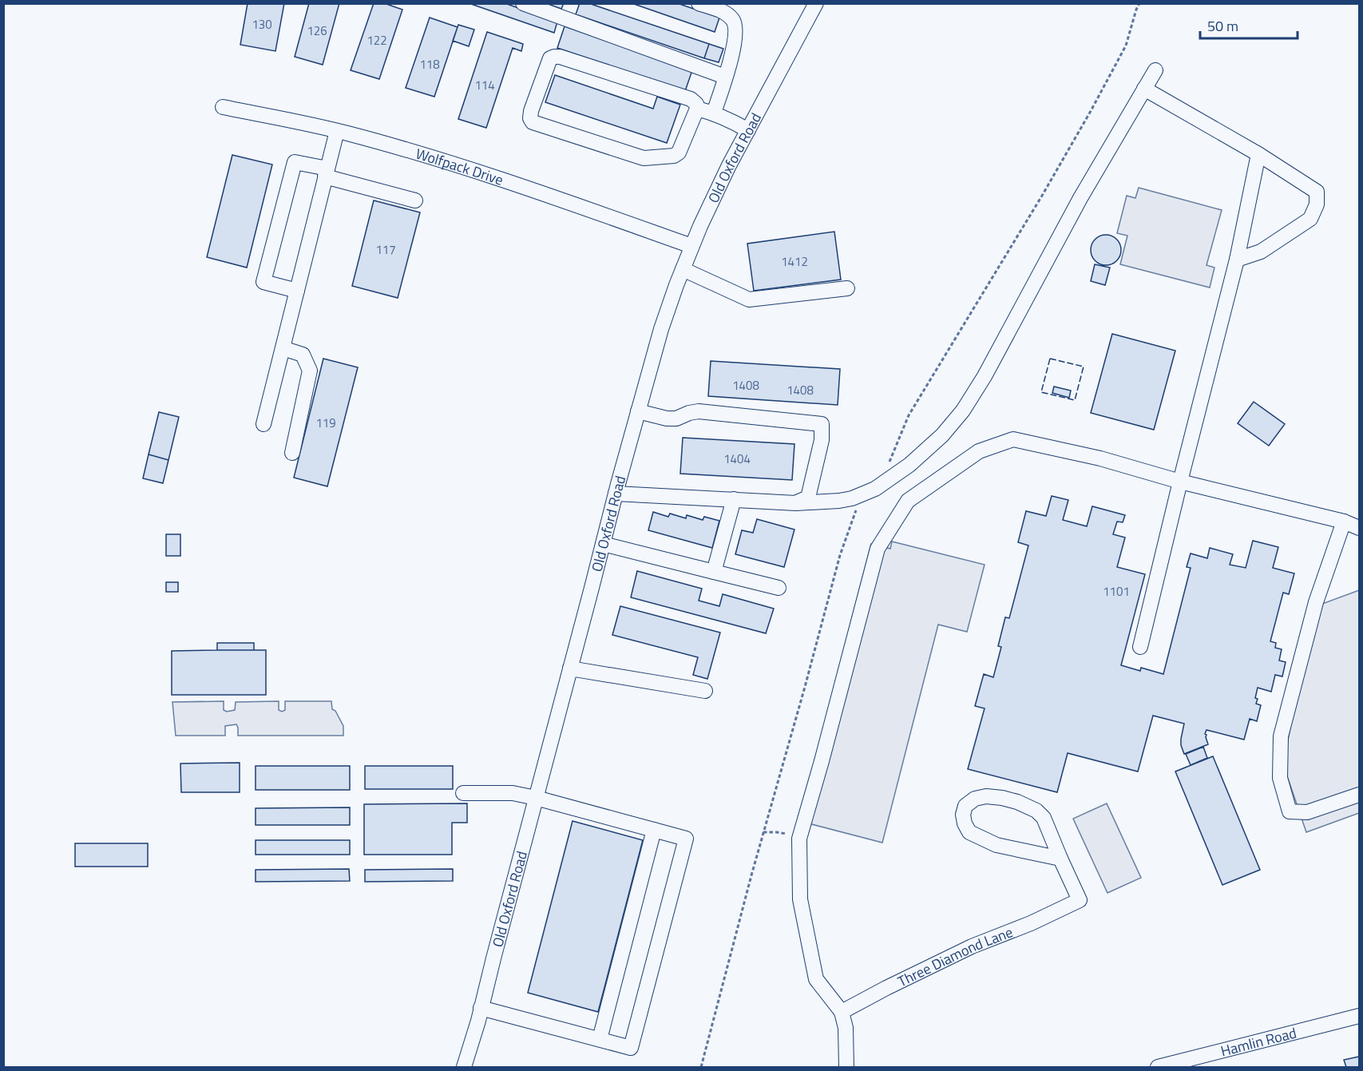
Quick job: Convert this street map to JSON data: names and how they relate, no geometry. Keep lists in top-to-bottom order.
{
  "streets": {
    "street": [
      "Old Oxford Road",
      "Wolfpack Drive",
      "Three Diamond Lane",
      "Hamlin Road"
    ]
  },
  "crossings": [
    ["Old Oxford Road", "Wolfpack Drive"]
  ],
  "house_numbers": [
    "130",
    "126",
    "122",
    "118",
    "114",
    "117",
    "1412",
    "1408",
    "1408",
    "119",
    "1404",
    "1101"
  ],
  "scale_bar": "50 m"
}
